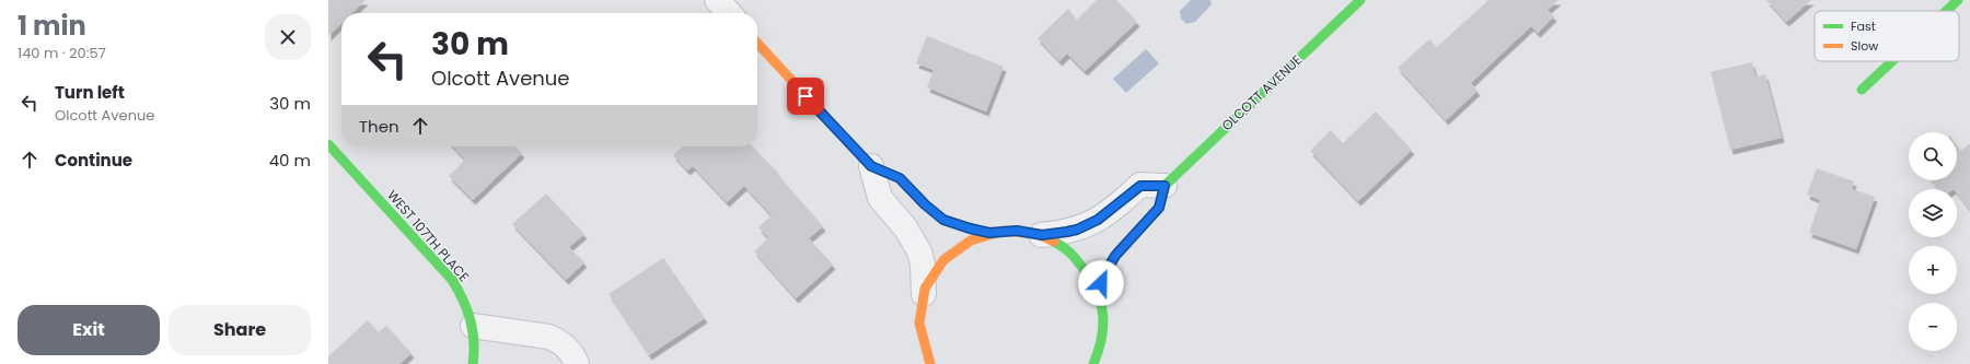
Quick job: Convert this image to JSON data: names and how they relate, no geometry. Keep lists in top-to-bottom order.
{
  "streets": {
    "street": ["OLCOTT AVENUE", "WEST 107TH PLACE"]
  },
  "legend": ["Fast", "Slow"],
  "page": {
    "heading": ["1 min", "140 m · 20:57"],
    "turn": ["30 m", "Olcott Avenue"],
    "list": [
      {
        "name": "Turn left",
        "note": "Olcott Avenue",
        "value": "30 m"
      },
      {
        "name": "Continue",
        "value": "40 m"
      }
    ],
    "then": "Then",
    "map_buttons": ["+", "−"],
    "buttons": ["Exit", "Share"]
  }
}
